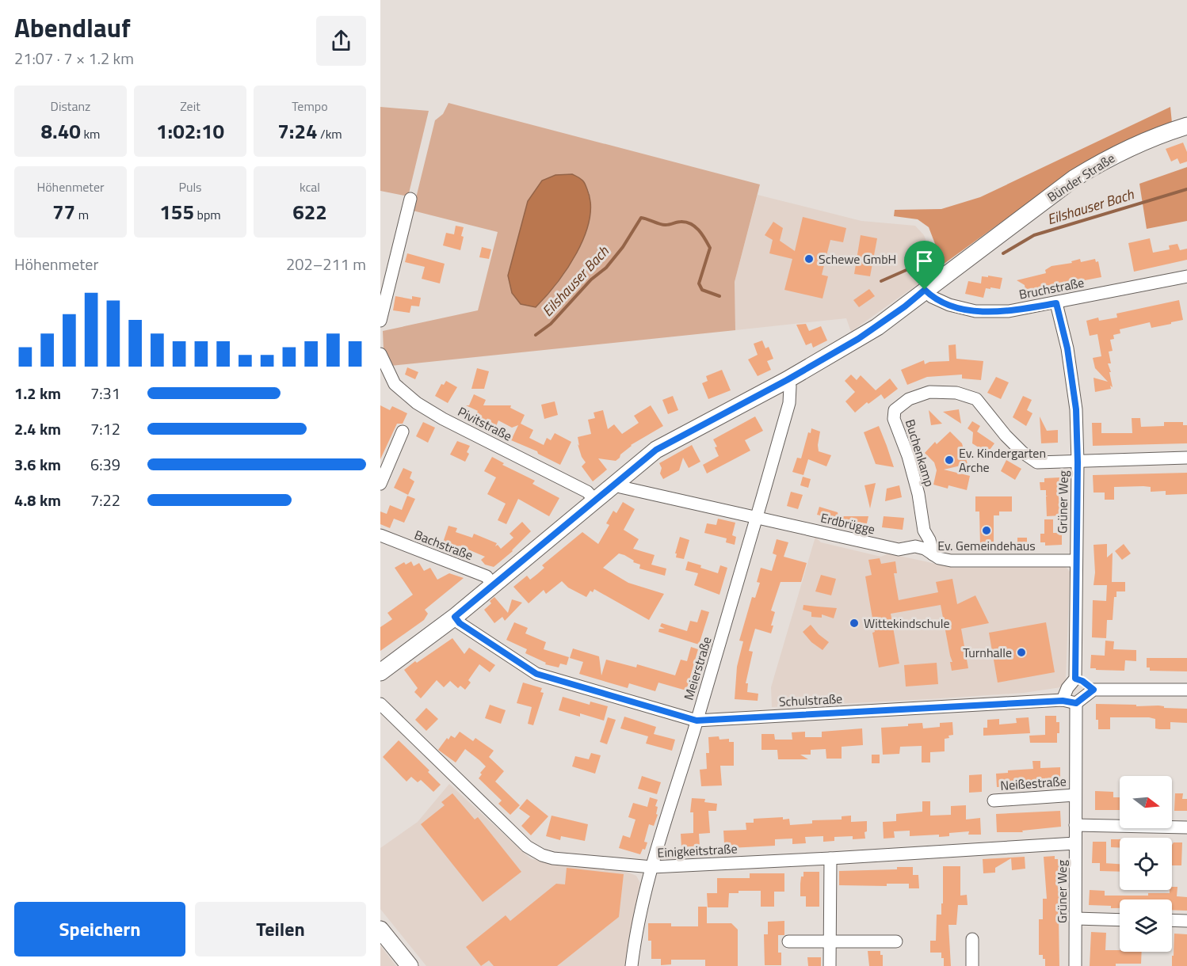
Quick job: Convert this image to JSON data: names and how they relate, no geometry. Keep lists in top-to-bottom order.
{
  "streets": {
    "main road": ["Bünder Straße"],
    "street": [
      "Bruchstraße",
      "Pivitstraße",
      "Buchenkamp",
      "Grüner Weg",
      "Erdbrügge",
      "Bachstraße",
      "Meierstraße",
      "Schulstraße",
      "Neißestraße",
      "Einigkeitstraße"
    ]
  },
  "crossings": [
    ["Bünder Straße", "Bruchstraße"],
    ["Bünder Straße", "Pivitstraße"],
    ["Bünder Straße", "Erdbrügge"],
    ["Bünder Straße", "Bachstraße"],
    ["Bünder Straße", "Meierstraße"],
    ["Bünder Straße", "Schulstraße"],
    ["Bruchstraße", "Grüner Weg"],
    ["Buchenkamp", "Grüner Weg"],
    ["Buchenkamp", "Erdbrügge"],
    ["Grüner Weg", "Erdbrügge"],
    ["Grüner Weg", "Schulstraße"],
    ["Grüner Weg", "Neißestraße"],
    ["Grüner Weg", "Einigkeitstraße"],
    ["Erdbrügge", "Meierstraße"],
    ["Meierstraße", "Schulstraße"],
    ["Meierstraße", "Einigkeitstraße"]
  ],
  "water": ["Eilshauser Bach"],
  "places": [
    "Schewe GmbH",
    "Ev. Kindergarten Arche",
    "Ev. Gemeindehaus",
    "Wittekindschule",
    "Turnhalle"
  ],
  "north": "right",
  "page": {
    "heading": ["Abendlauf", "21:07 · 7 × 1.2 km"],
    "stats": [
      ["Distanz", "8.40 km"],
      ["Zeit", "1:02:10"],
      ["Tempo", "7:24 /km"],
      ["Höhenmeter", "77 m"],
      ["Puls", "155 bpm"],
      ["kcal", "622"]
    ],
    "chart": ["Höhenmeter", "202–211 m"],
    "list": [
      {
        "name": "1.2 km",
        "note": "7:31"
      },
      {
        "name": "2.4 km",
        "note": "7:12"
      },
      {
        "name": "3.6 km",
        "note": "6:39"
      },
      {
        "name": "4.8 km",
        "note": "7:22"
      }
    ],
    "buttons": ["Speichern", "Teilen"]
  }
}
